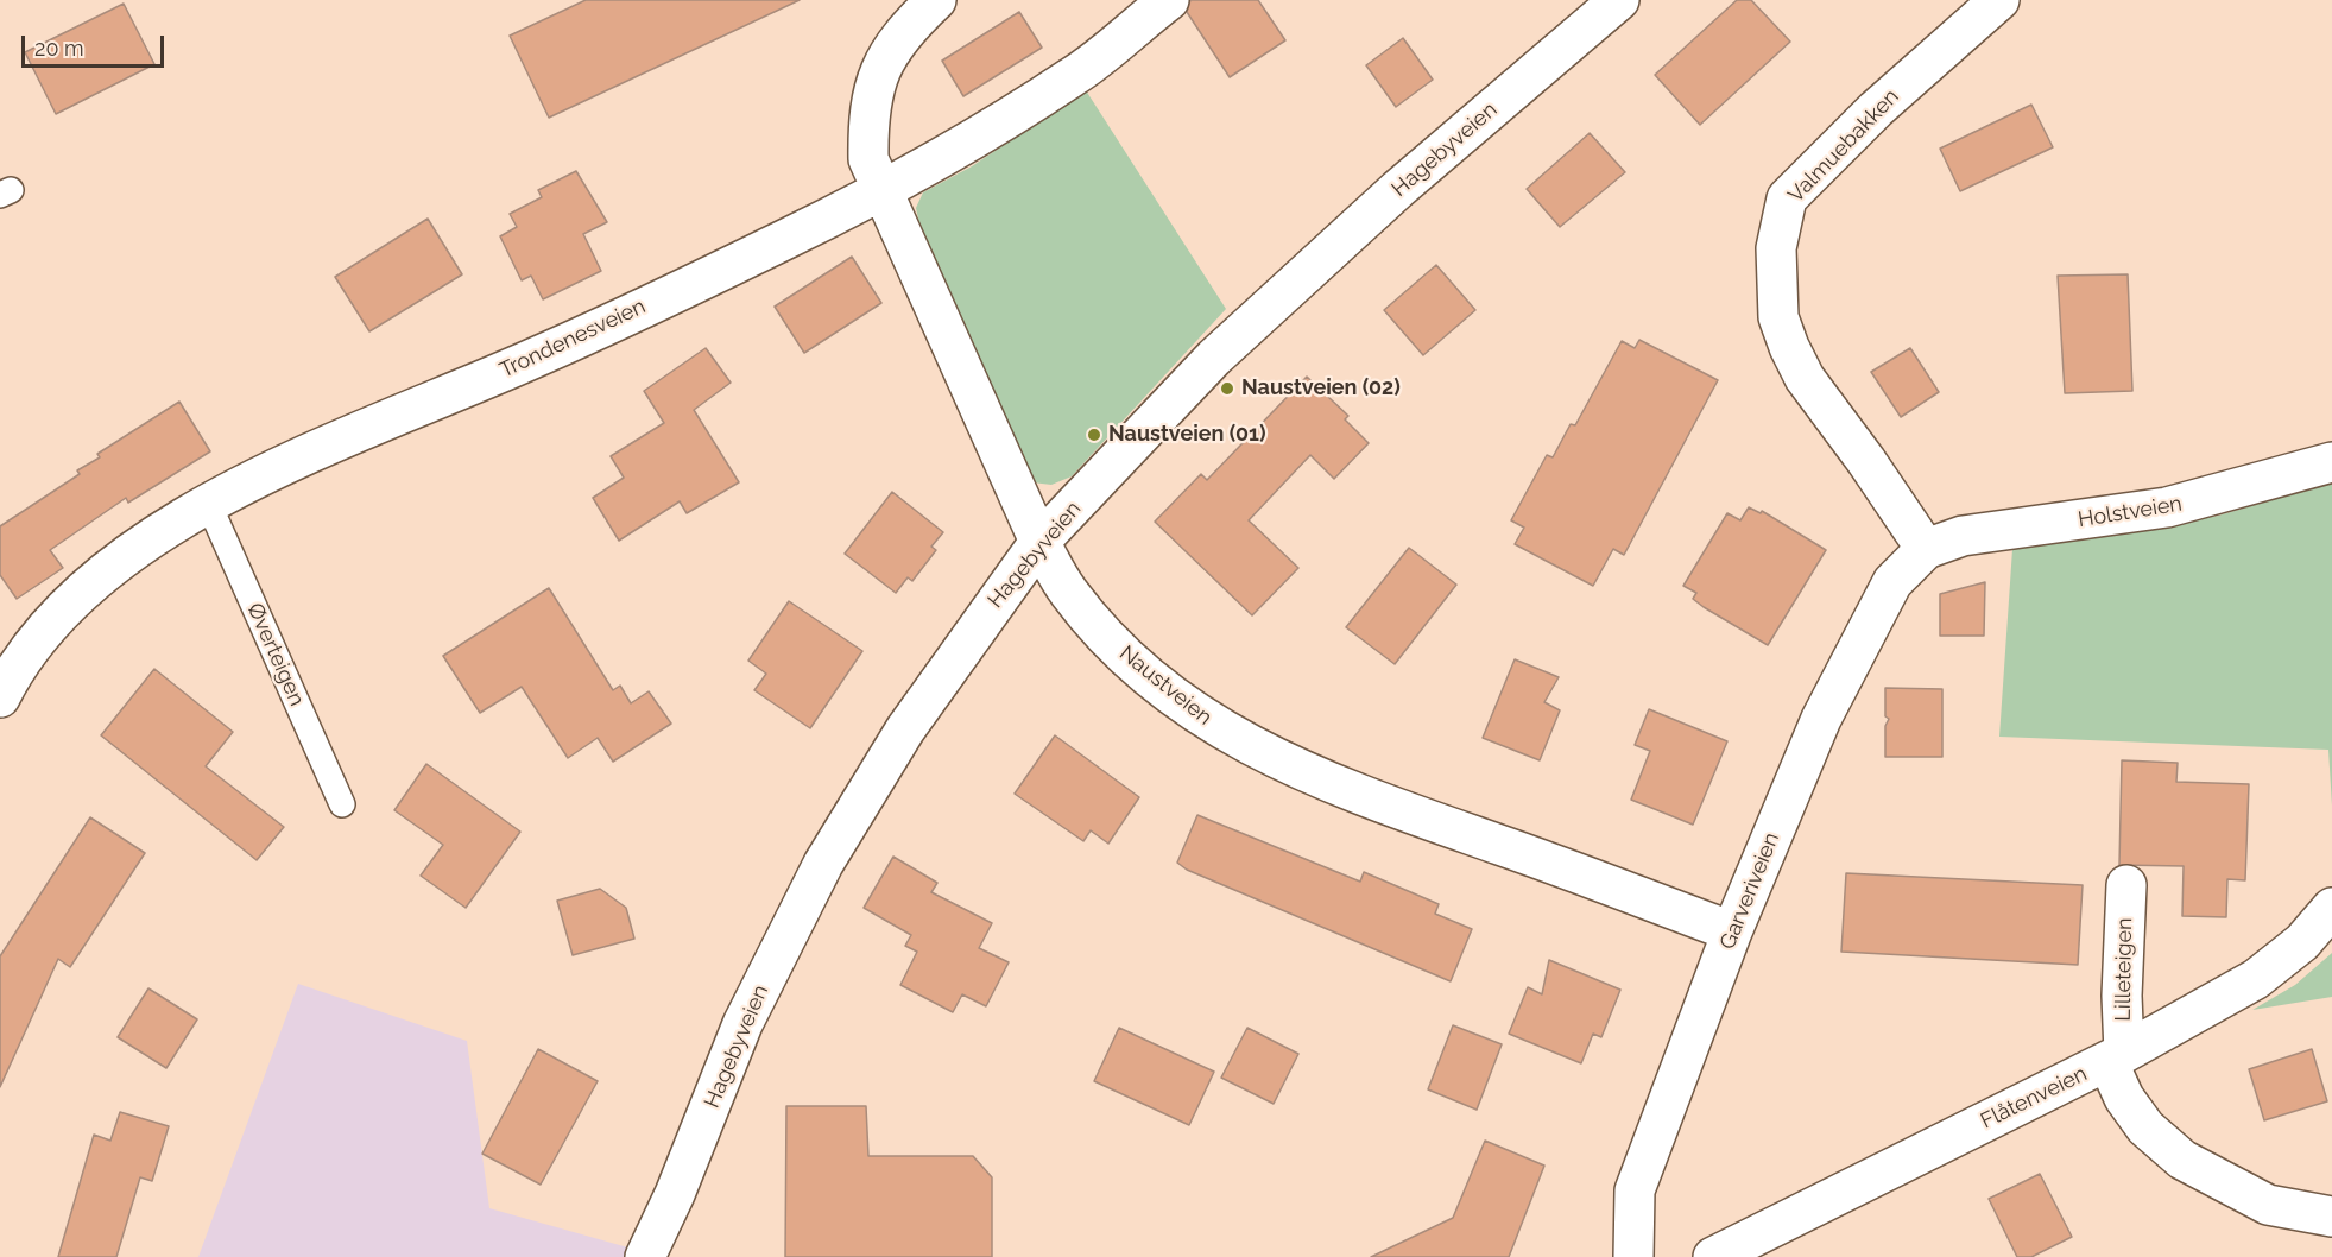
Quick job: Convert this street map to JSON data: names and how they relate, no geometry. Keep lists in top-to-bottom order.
{
  "streets": {
    "street": [
      "Valmuebakken",
      "Hagebyveien",
      "Trondenesveien",
      "Holstveien",
      "Naustveien",
      "Garveriveien",
      "Lilleteigen",
      "Flåtenveien"
    ],
    "lane": ["Øverteigen"]
  },
  "crossings": [
    ["Valmuebakken", "Holstveien"],
    ["Valmuebakken", "Garveriveien"],
    ["Hagebyveien", "Naustveien"],
    ["Trondenesveien", "Øverteigen"],
    ["Trondenesveien", "Naustveien"],
    ["Holstveien", "Garveriveien"],
    ["Naustveien", "Garveriveien"],
    ["Lilleteigen", "Flåtenveien"]
  ],
  "places": ["Naustveien (02)", "Naustveien (01)"],
  "scale_bar": "20 m"
}
